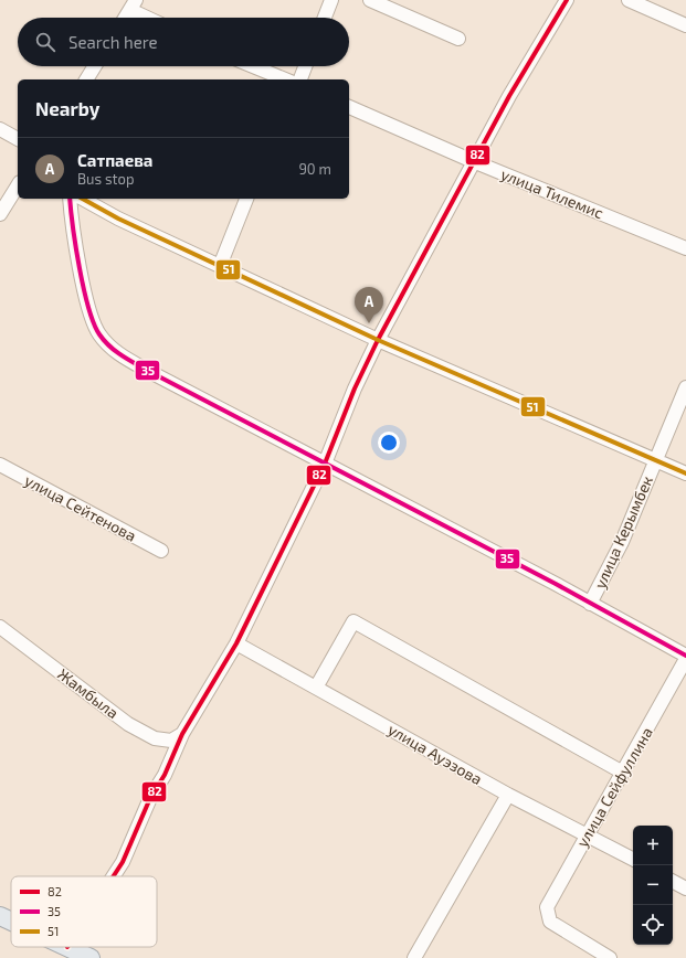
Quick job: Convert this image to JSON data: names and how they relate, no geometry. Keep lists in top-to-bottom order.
{
  "streets": {
    "street": [
      "улица Тилемис",
      "улица Сейтенова",
      "улица Керымбек",
      "Жамбыла",
      "улица Ауэзова",
      "улица Сейфуллина"
    ]
  },
  "crossings": [
    ["улица Ауэзова", "улица Сейфуллина"]
  ],
  "lines": ["transit line 82", "transit line 35", "transit line 51"],
  "legend": ["82", "35", "51"],
  "page": {
    "search": "Search here",
    "heading": "Nearby",
    "list": [
      {
        "mark": "A",
        "name": "Сатпаева",
        "note": "Bus stop",
        "value": "90 m"
      }
    ],
    "pins": "A",
    "map_buttons": ["+", "−"]
  }
}
